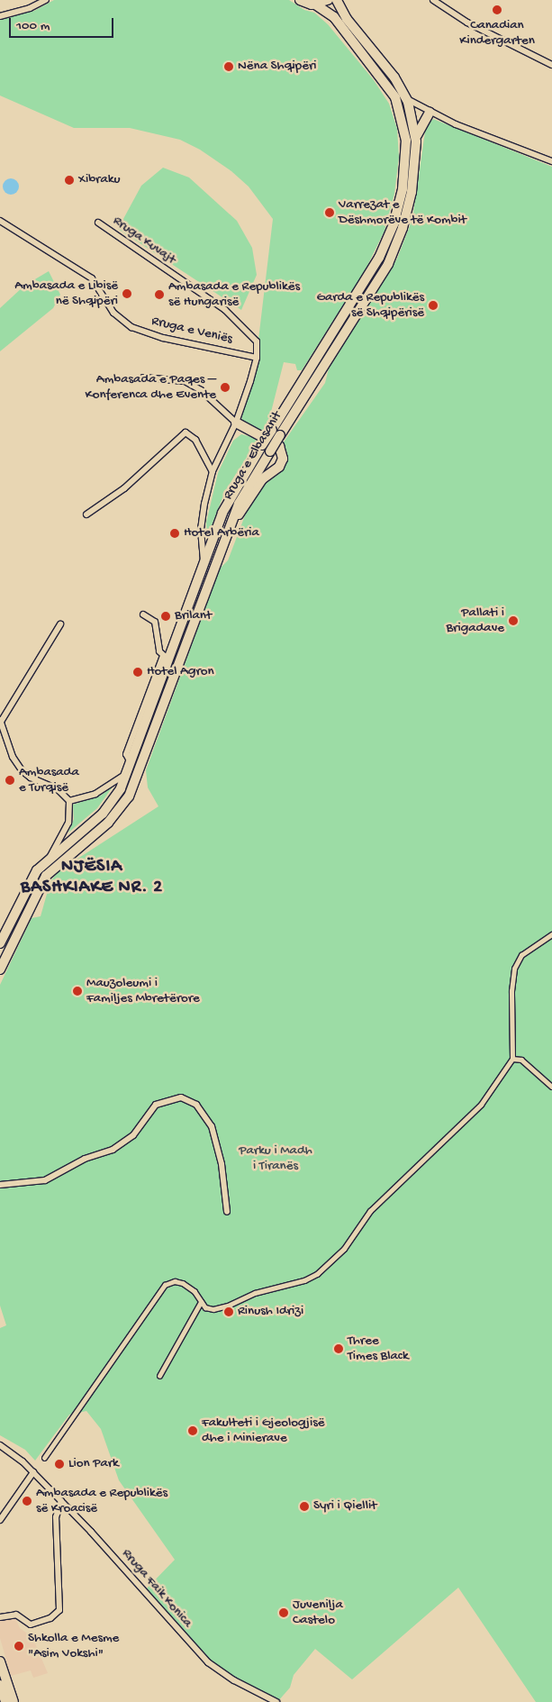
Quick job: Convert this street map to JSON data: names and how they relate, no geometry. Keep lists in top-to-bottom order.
{
  "streets": {
    "main road": ["Rruga e Elbasanit"],
    "street": ["Rruga Kuvajt", "Rruga e Veniës", "Rruga Faik Konica"]
  },
  "crossings": [
    ["Rruga Kuvajt", "Rruga e Veniës"],
    ["Rruga Kuvajt", "Rruga e Elbasanit"]
  ],
  "districts": ["NJËSIA BASHKIAKE NR. 2"],
  "parks": ["Parku i Madh i Tiranës"],
  "places": [
    "Canadian Kindergarten",
    "Nëna Shqipëri",
    "Xibraku",
    "Varrezat e Dëshmorëve të Kombit",
    "Ambasada e Libisë në Shqipëri",
    "Ambasada e Republikës së Hungarisë",
    "Garda e Republikës së Shqipërisë",
    "Ambasada e Paqes – Konferenca dhe Evente",
    "Hotel Arbëria",
    "Brilant",
    "Pallati i Brigadave",
    "Hotel Agron",
    "Ambasada e Turqisë",
    "Mauzoleumi i Familjes Mbretërore",
    "Rinush Idrizi",
    "Three Times Black",
    "Fakulteti i Gjeologjisë dhe i Minierave",
    "Lion Park",
    "Ambasada e Republikës së Kroacisë",
    "Syri i Qiellit",
    "Juvenilja Castelo",
    "Shkolla e Mesme \"Asim Vokshi\""
  ],
  "scale_bar": "100 m"
}
